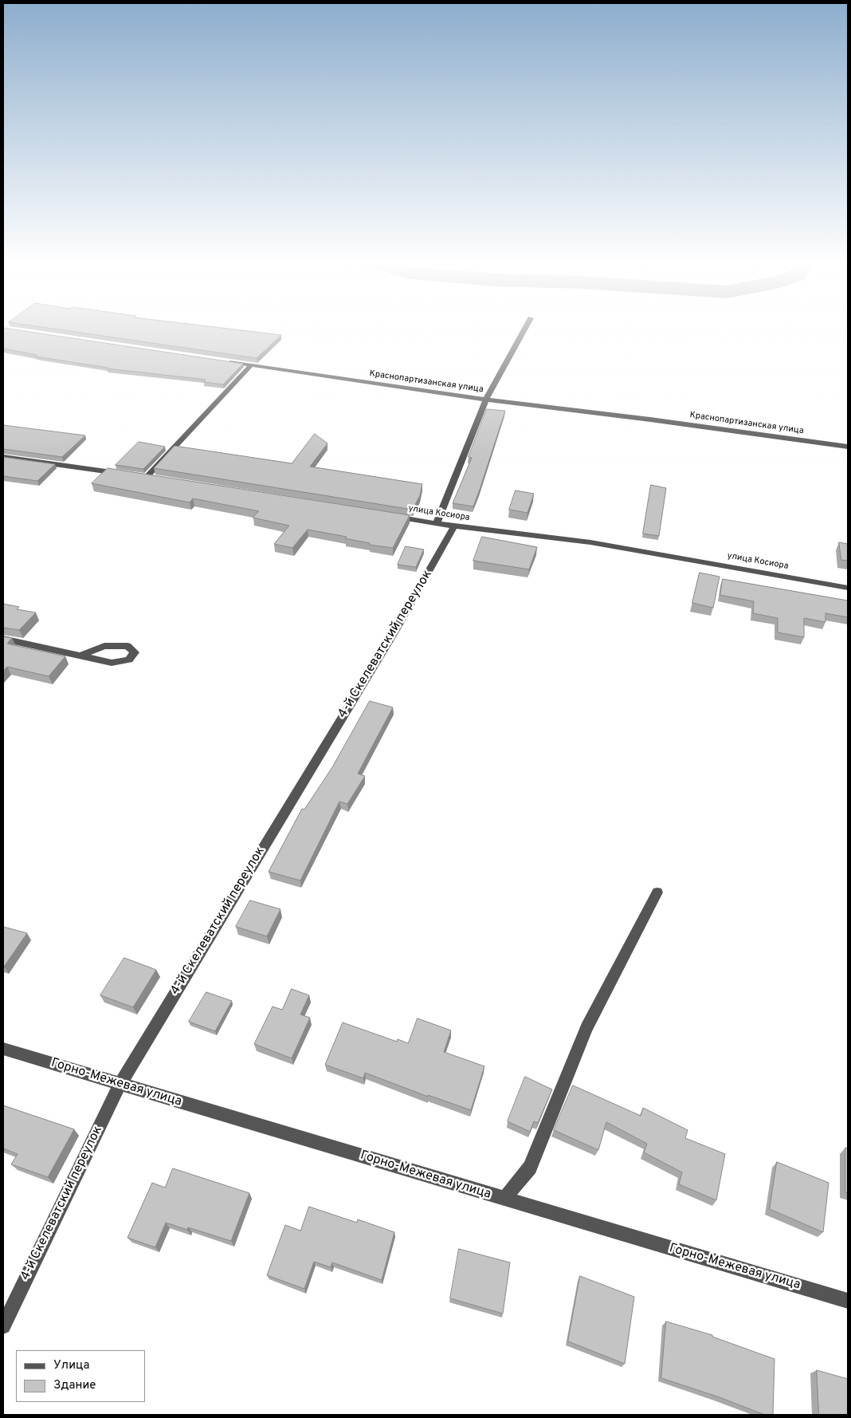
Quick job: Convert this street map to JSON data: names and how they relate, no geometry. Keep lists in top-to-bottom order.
{
  "streets": {
    "street": [
      "Краснопартизанская улица",
      "улица Косиора",
      "4-й Скелеватский переулок",
      "Горно-Межевая улица"
    ]
  },
  "crossings": [
    ["улица Косиора", "4-й Скелеватский переулок"],
    ["4-й Скелеватский переулок", "Горно-Межевая улица"]
  ],
  "legend": ["Улица", "Здание"]
}
